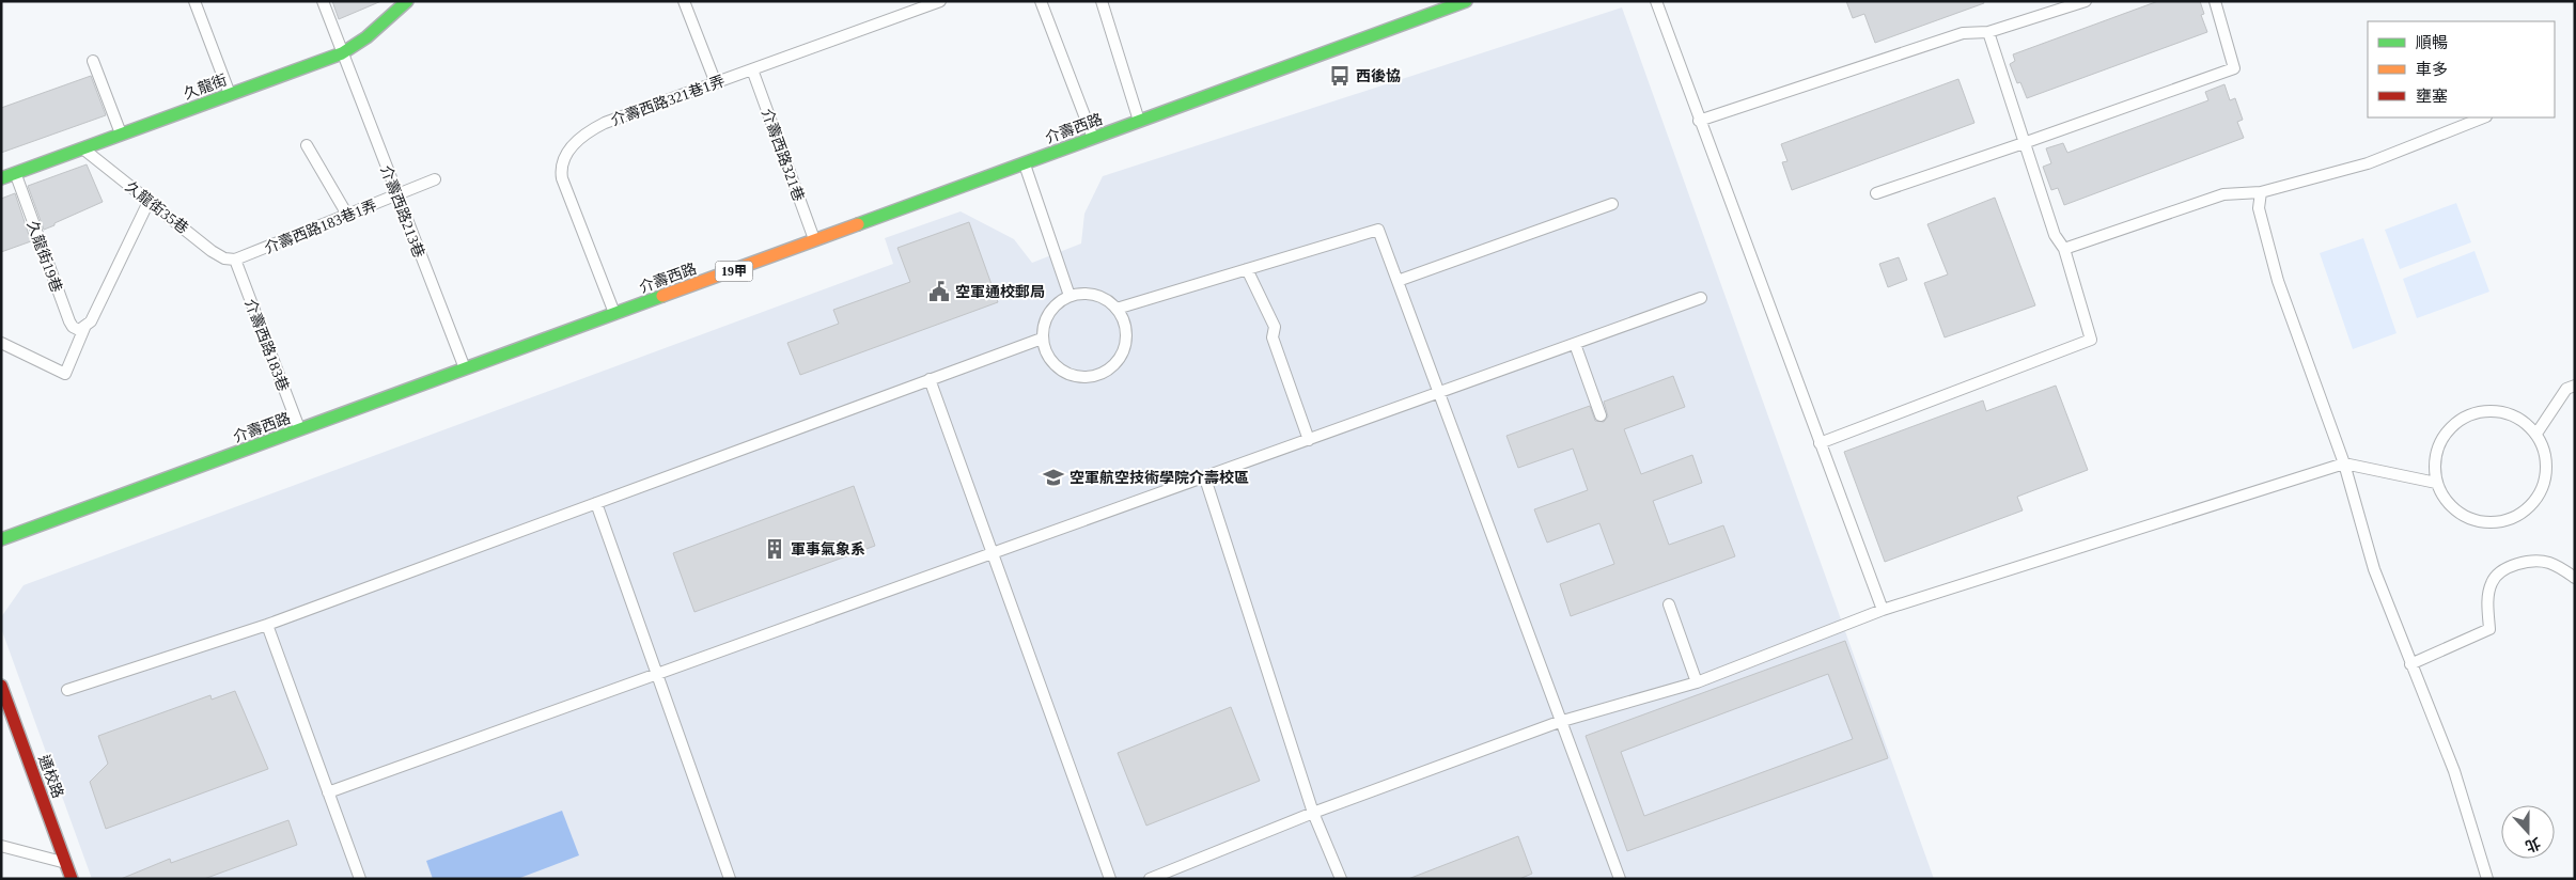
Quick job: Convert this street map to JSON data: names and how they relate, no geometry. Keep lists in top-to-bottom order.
{
  "streets": {
    "main road": [
      "久龍街",
      "介壽西路",
      "19甲",
      "通校路"
    ],
    "lane": [
      "介壽西路321巷1弄",
      "介壽西路321巷",
      "久龍街35巷",
      "介壽西路213巷",
      "介壽西路183巷1弄",
      "久龍街19巷",
      "介壽西路183巷"
    ]
  },
  "crossings": [
    ["久龍街", "久龍街35巷"],
    ["久龍街", "介壽西路213巷"],
    ["久龍街", "久龍街19巷"],
    ["介壽西路321巷1弄", "介壽西路"],
    ["介壽西路321巷1弄", "介壽西路321巷"],
    ["介壽西路", "介壽西路321巷"],
    ["介壽西路", "介壽西路213巷"],
    ["介壽西路", "介壽西路183巷"],
    ["久龍街35巷", "介壽西路183巷1弄"],
    ["久龍街35巷", "介壽西路183巷"],
    ["介壽西路213巷", "介壽西路183巷1弄"],
    ["介壽西路183巷1弄", "介壽西路183巷"]
  ],
  "places": {
    "bus stop": ["西後協"],
    "public building": ["空軍通校郵局"],
    "school or university": ["空軍航空技術學院介壽校區"],
    "building": ["軍事氣象系"]
  },
  "legend": ["順暢", "車多", "壅塞"],
  "north": "bottom"
}
